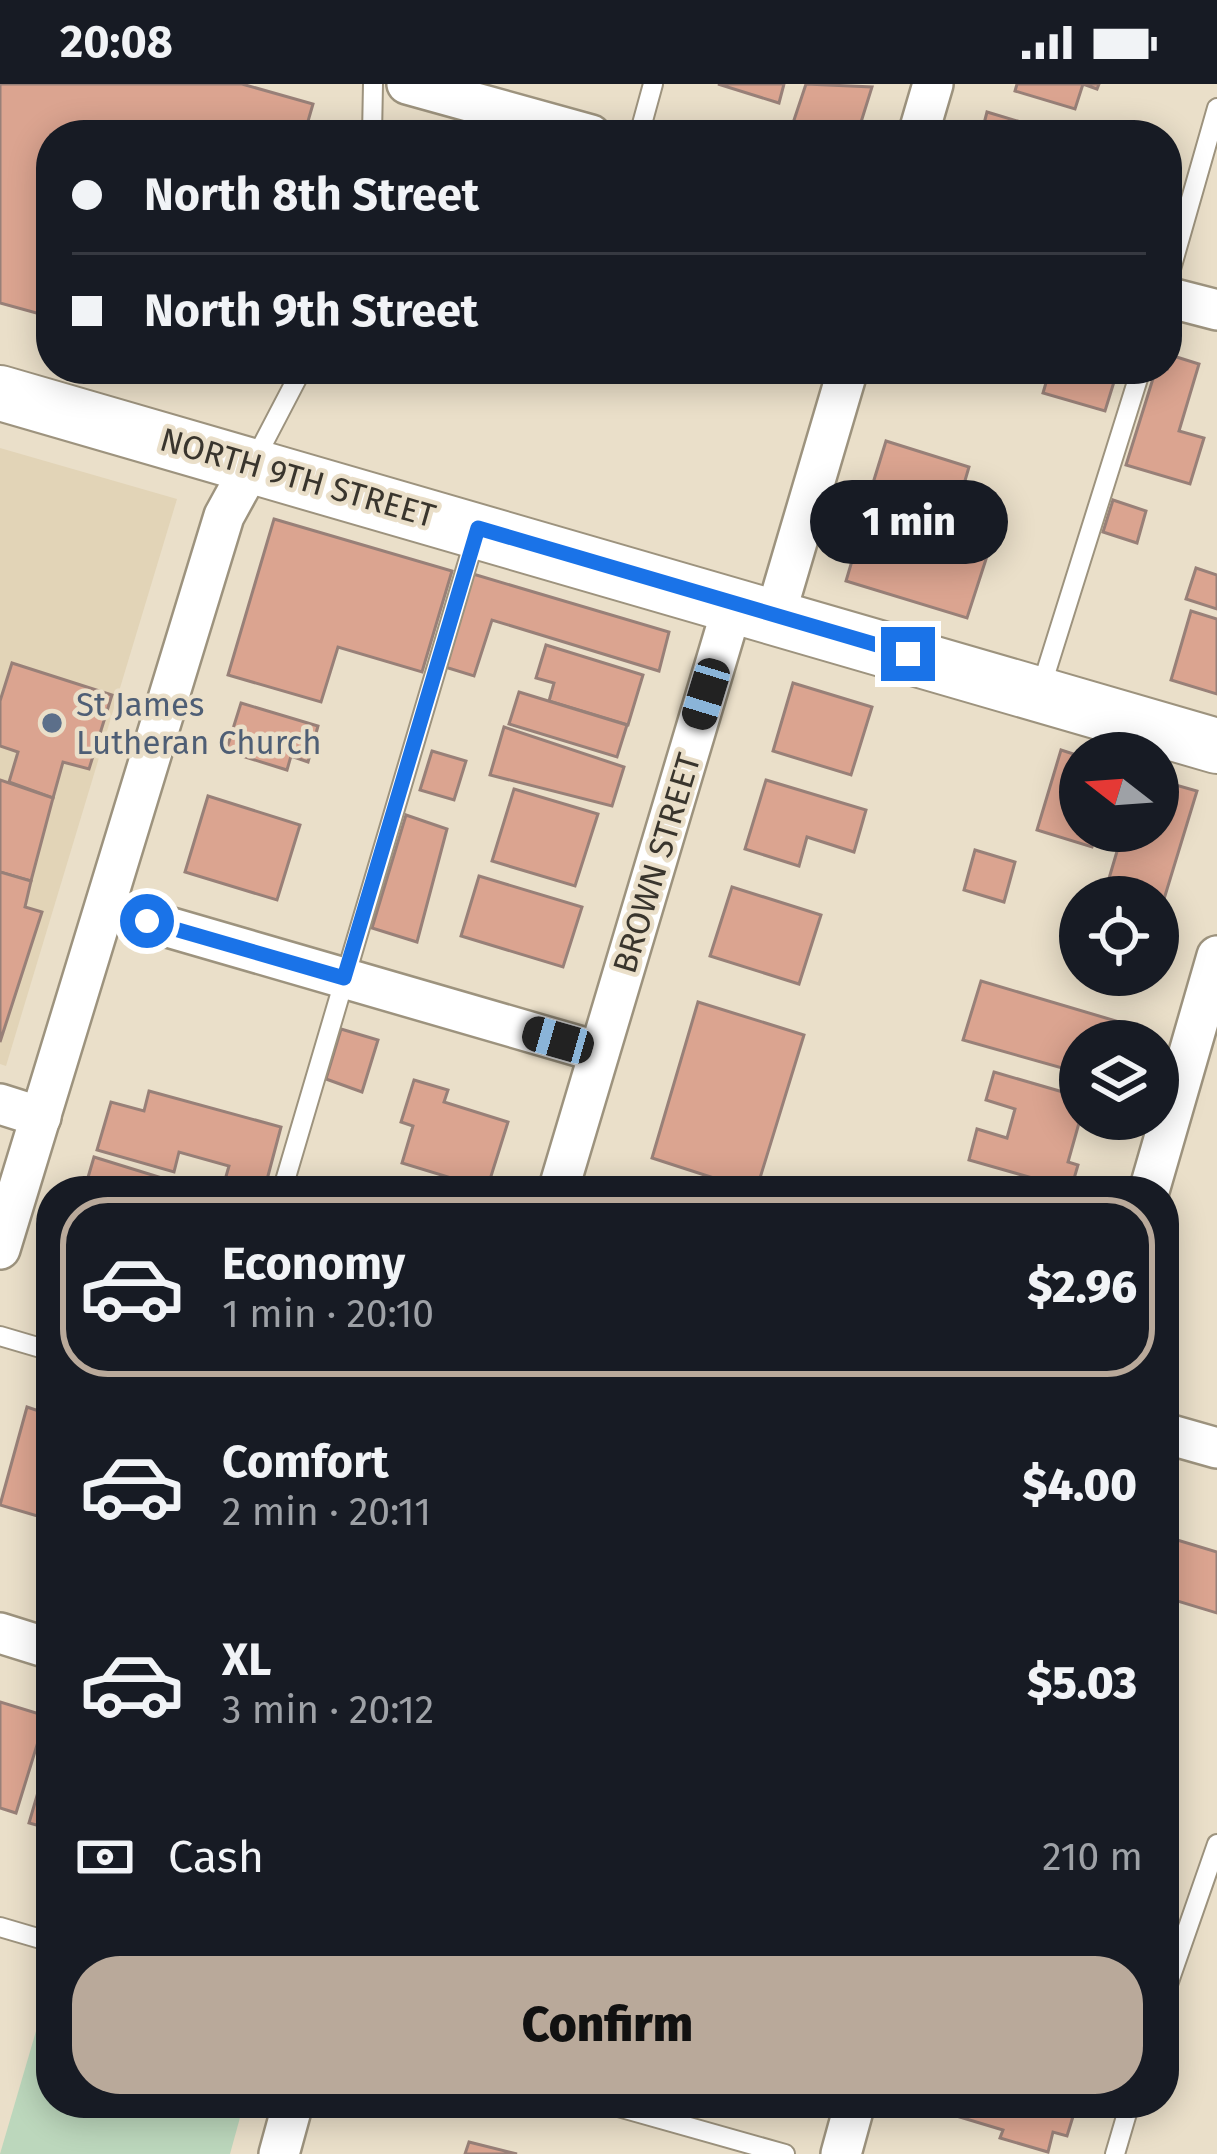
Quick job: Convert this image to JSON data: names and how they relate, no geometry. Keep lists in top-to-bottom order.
{
  "streets": {
    "main road": ["NORTH 9TH STREET"],
    "street": ["BROWN STREET"]
  },
  "crossings": [
    ["NORTH 9TH STREET", "BROWN STREET"]
  ],
  "places": ["St James Lutheran Church"],
  "north": "left",
  "page": {
    "status": "20:08",
    "banner": ["North 8th Street", "North 9th Street"],
    "bubble": "1 min",
    "list": [
      {
        "name": "Economy",
        "note": "1 min · 20:10",
        "value": "$2.96"
      },
      {
        "name": "Comfort",
        "note": "2 min · 20:11",
        "value": "$4.00"
      },
      {
        "name": "XL",
        "note": "3 min · 20:12",
        "value": "$5.03"
      }
    ],
    "pay": ["Cash", "210 m"],
    "buttons": "Confirm"
  }
}
